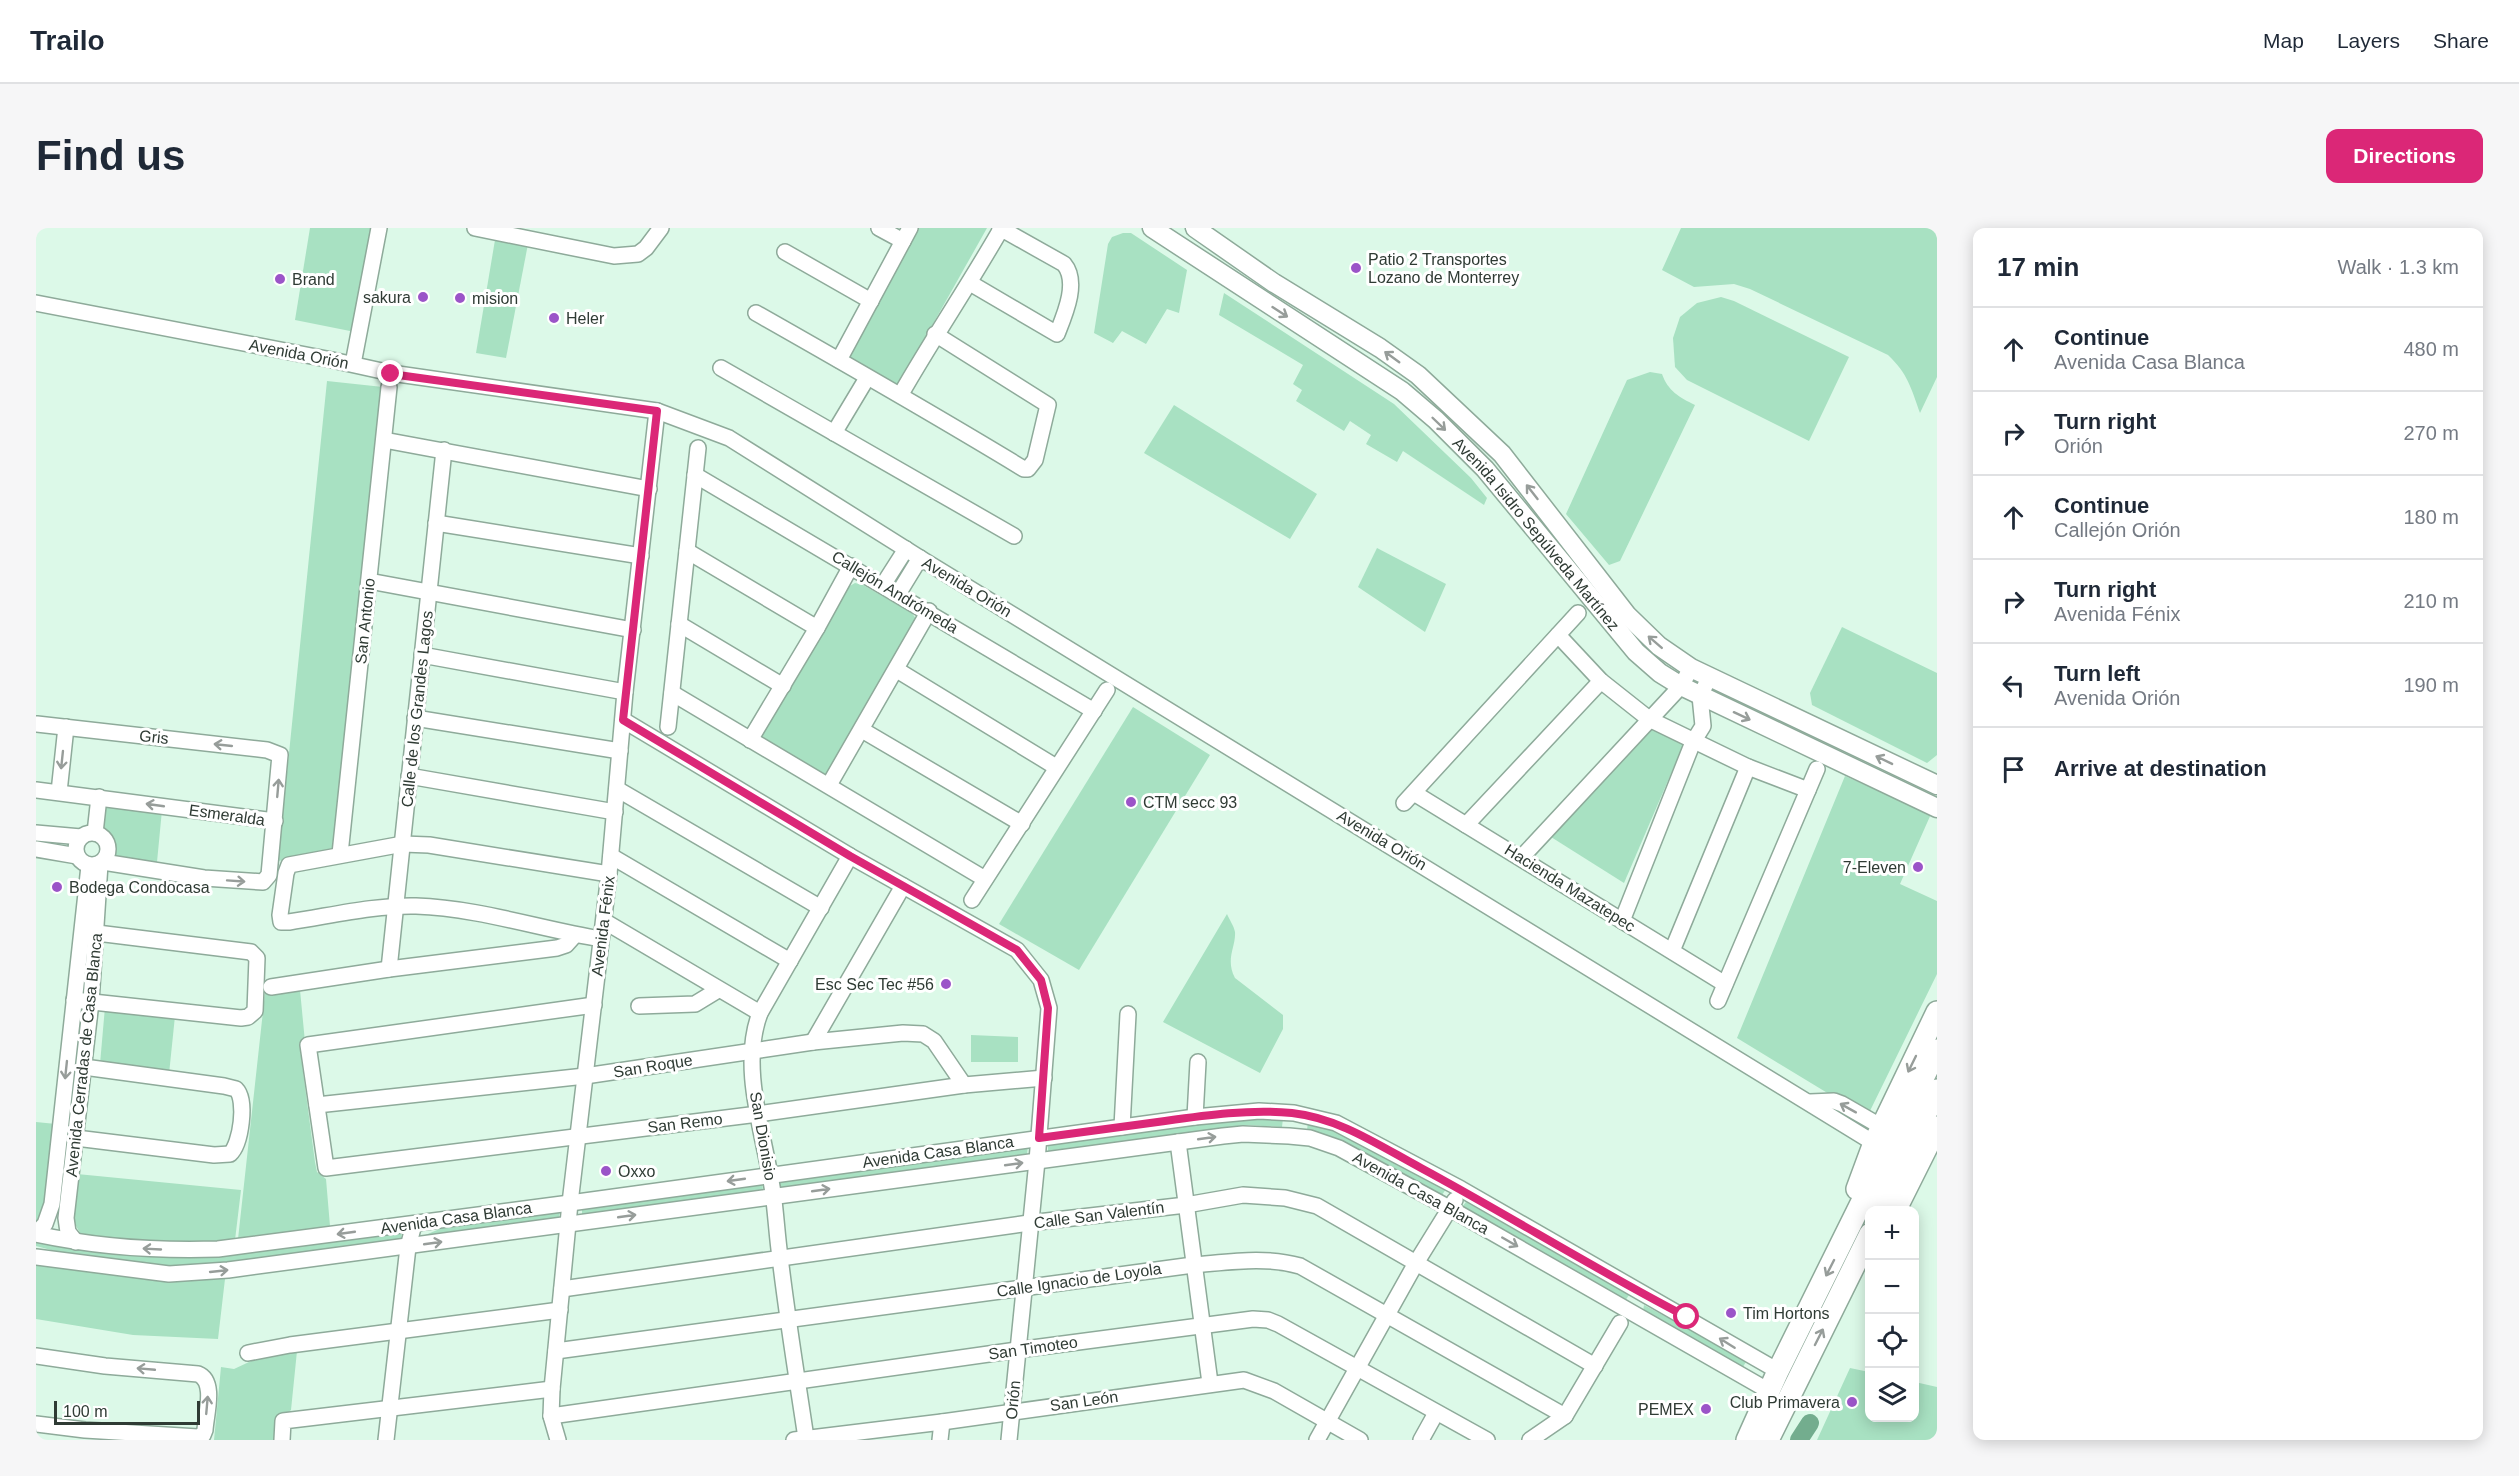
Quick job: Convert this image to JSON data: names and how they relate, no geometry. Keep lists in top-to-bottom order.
{
  "streets": {
    "main road": ["Avenida Isidro Sepúlveda Martínez"],
    "street": [
      "Avenida Orión",
      "Callejón Andrómeda",
      "San Antonio",
      "Calle de los Grandes Lagos",
      "Gris",
      "Esmeralda",
      "Hacienda Mazatepec",
      "Avenida Fénix",
      "Avenida Cerradas de Casa Blanca",
      "San Roque",
      "San Remo",
      "San Dionisio",
      "Avenida Casa Blanca",
      "Calle San Valentín",
      "Calle Ignacio de Loyola",
      "San Timoteo",
      "Orión",
      "San León"
    ]
  },
  "crossings": [
    ["Avenida Orión", "Avenida Fénix"],
    ["Gris", "Esmeralda"],
    ["Esmeralda", "Avenida Cerradas de Casa Blanca"],
    ["Avenida Fénix", "San Roque"],
    ["Avenida Fénix", "San Remo"],
    ["Avenida Fénix", "Avenida Casa Blanca"],
    ["Avenida Fénix", "Calle San Valentín"],
    ["Avenida Fénix", "Calle Ignacio de Loyola"],
    ["Avenida Fénix", "San Timoteo"],
    ["Avenida Fénix", "Orión"],
    ["Avenida Cerradas de Casa Blanca", "Avenida Casa Blanca"],
    ["San Roque", "San Remo"],
    ["San Roque", "San Dionisio"],
    ["San Remo", "San Dionisio"],
    ["San Remo", "Orión"],
    ["San Dionisio", "Avenida Casa Blanca"],
    ["San Dionisio", "Calle San Valentín"],
    ["San Dionisio", "Calle Ignacio de Loyola"],
    ["San Dionisio", "San Timoteo"],
    ["San Dionisio", "Orión"],
    ["San Dionisio", "San León"],
    ["Avenida Casa Blanca", "Orión"],
    ["Calle San Valentín", "Orión"],
    ["Calle Ignacio de Loyola", "Orión"],
    ["San Timoteo", "Orión"],
    ["Orión", "San León"]
  ],
  "places": [
    "Patio 2 Transportes Lozano de Monterrey",
    "Brand",
    "sakura",
    "mision",
    "Heler",
    "CTM secc 93",
    "7-Eleven",
    "Bodega Condocasa",
    "Esc Sec Tec #56",
    "Oxxo",
    "Tim Hortons",
    "Club Primavera",
    "PEMEX"
  ],
  "scale_bar": "100 m",
  "page": {
    "header": "Trailo",
    "nav": ["Map", "Layers", "Share"],
    "buttons": "Directions",
    "title": "Find us",
    "heading": ["17 min", "Walk · 1.3 km"],
    "list": [
      ["Continue", "Avenida Casa Blanca", "480 m"],
      ["Turn right", "Orión", "270 m"],
      ["Continue", "Callejón Orión", "180 m"],
      ["Turn right", "Avenida Fénix", "210 m"],
      ["Turn left", "Avenida Orión", "190 m"],
      "Arrive at destination"
    ],
    "map_buttons": ["+", "−"],
    "scale": "100 m"
  }
}
